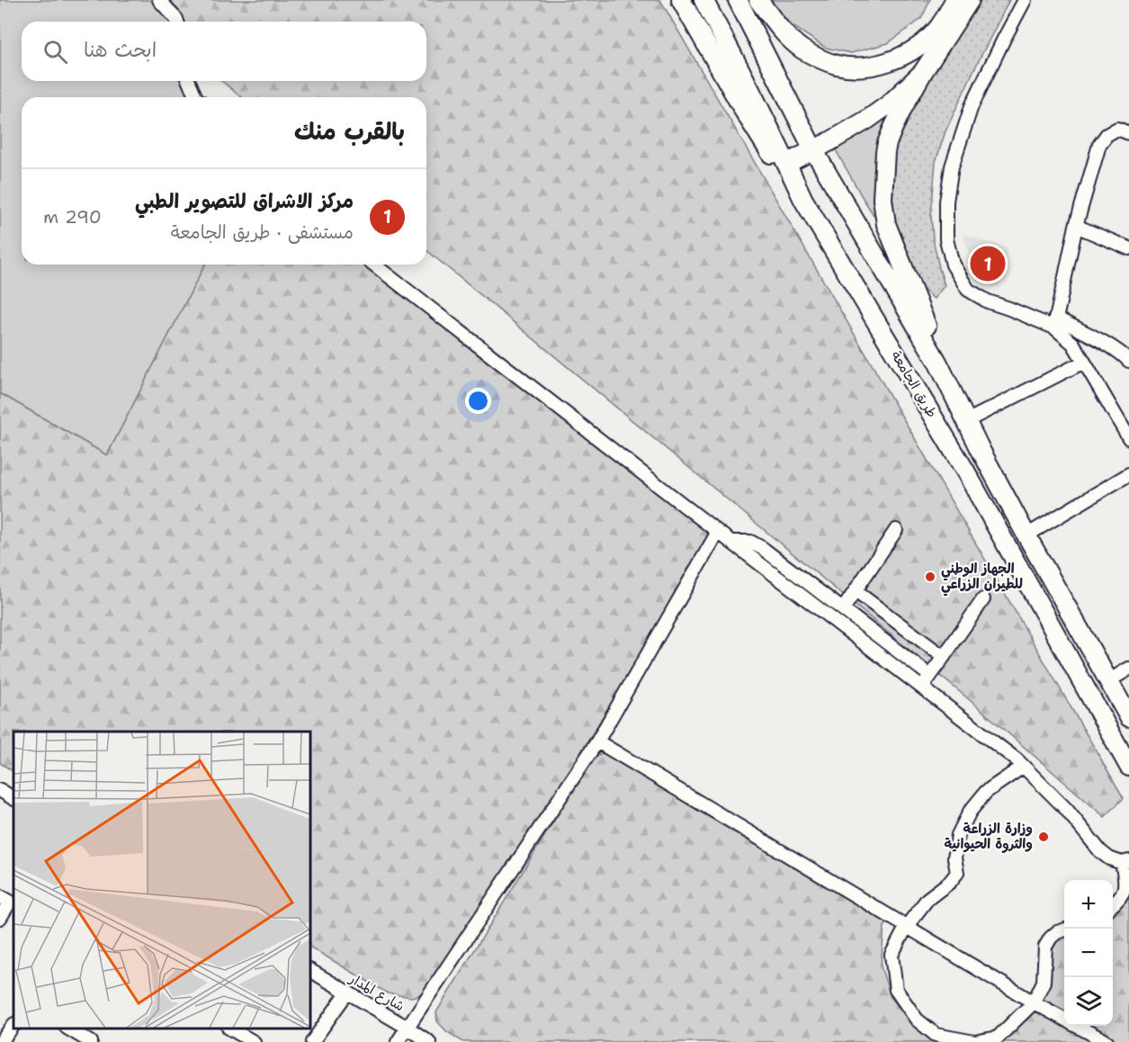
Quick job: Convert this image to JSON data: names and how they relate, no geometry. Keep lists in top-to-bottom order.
{
  "streets": {
    "highway": ["طريق الجامعة"],
    "street": ["شارع المدار"]
  },
  "places": ["الجهاز الوطني للطيران الزراعي", "وزارة الزراعة والثروة الحيوانية"],
  "page": {
    "search": "ابحث هنا",
    "heading": "بالقرب منك",
    "list": [
      {
        "mark": "1",
        "name": "مركز الاشراق للتصوير الطبي",
        "note": "مستشفى · طريق الجامعة",
        "value": "290 m"
      }
    ],
    "pins": "1",
    "map_buttons": ["+", "−"]
  }
}
